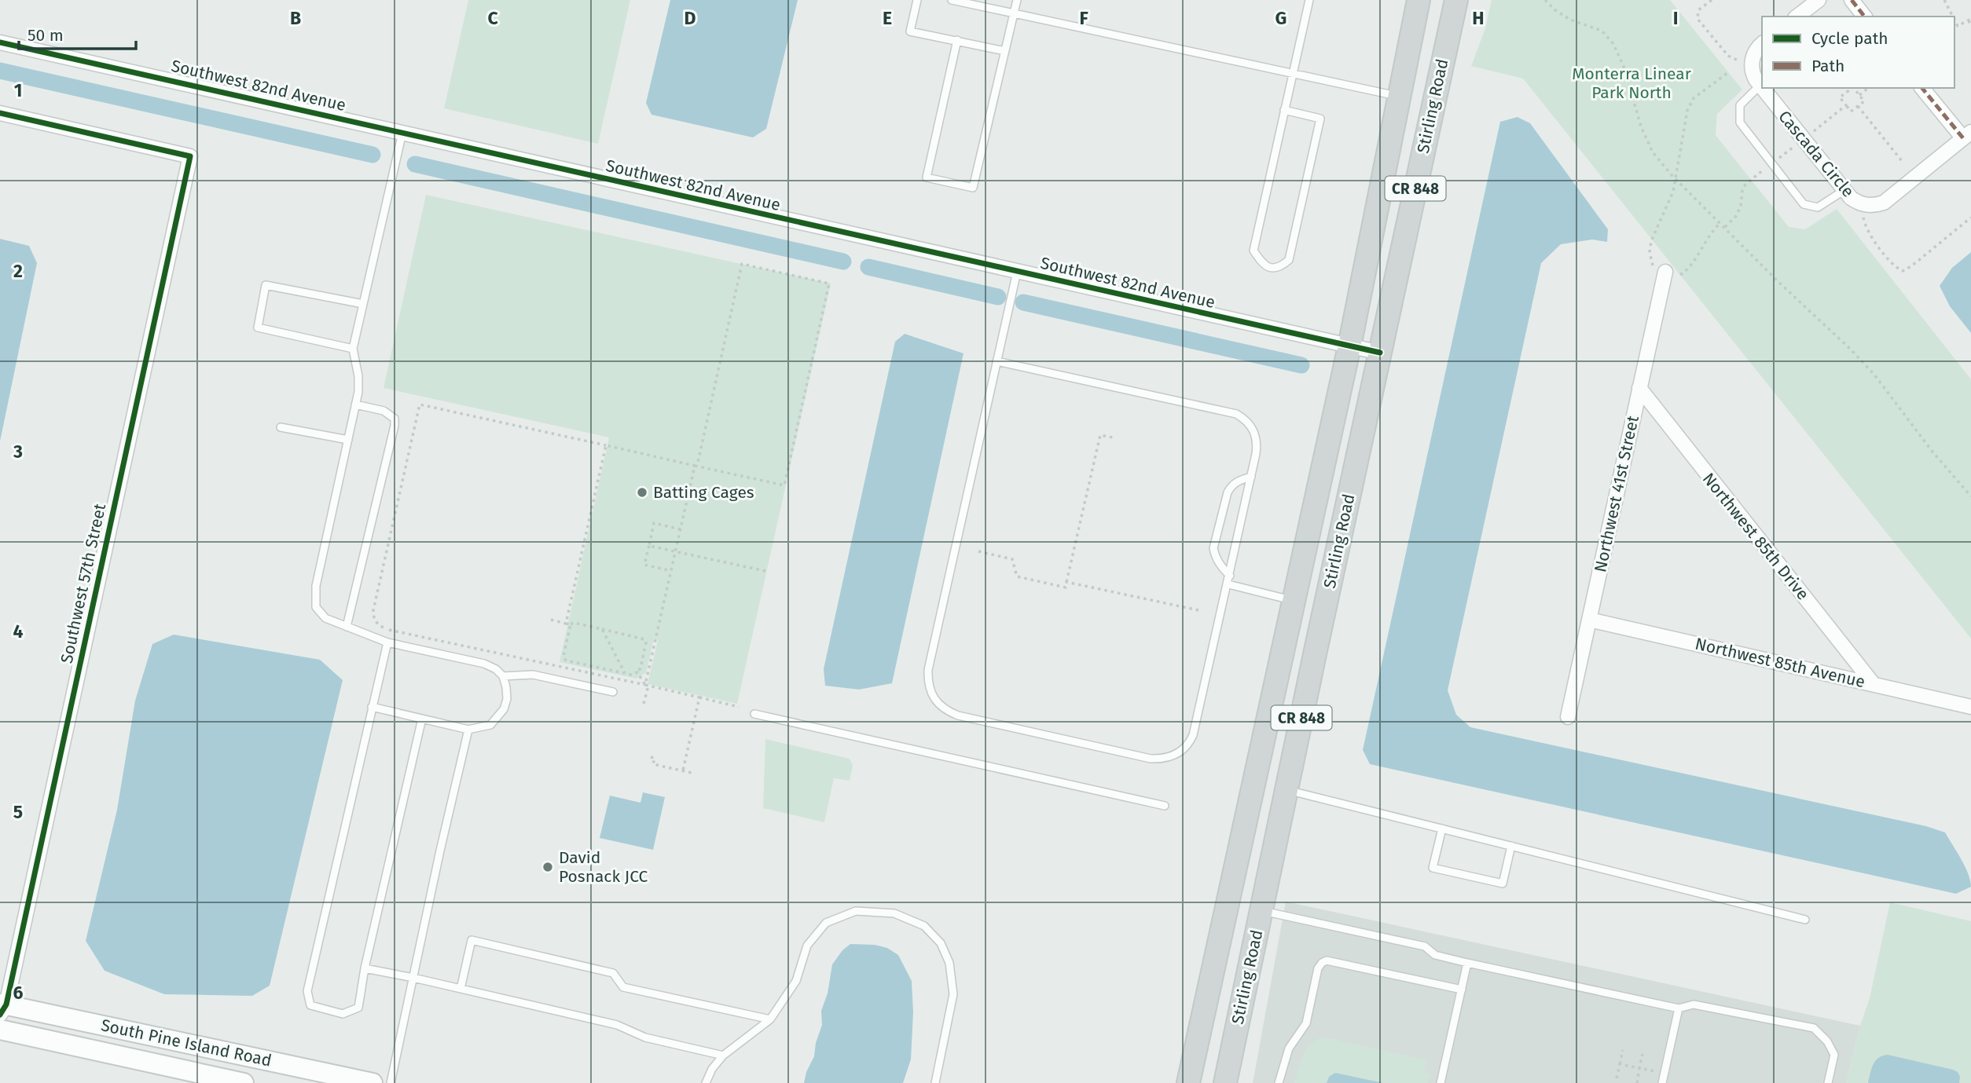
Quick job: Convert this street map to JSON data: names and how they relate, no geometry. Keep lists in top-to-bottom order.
{
  "streets": {
    "main road": ["Stirling Road", "CR 848", "South Pine Island Road"],
    "street": [
      "Southwest 82nd Avenue",
      "Cascada Circle",
      "Northwest 41st Street",
      "Northwest 85th Drive",
      "Southwest 57th Street",
      "Northwest 85th Avenue"
    ]
  },
  "crossings": [
    ["Southwest 82nd Avenue", "Stirling Road"],
    ["Northwest 41st Street", "Northwest 85th Drive"],
    ["Northwest 41st Street", "Northwest 85th Avenue"],
    ["Northwest 85th Drive", "Northwest 85th Avenue"],
    ["Southwest 57th Street", "South Pine Island Road"]
  ],
  "parks": ["Monterra Linear Park North"],
  "places": ["Batting Cages", "David Posnack JCC"],
  "legend": ["Cycle path", "Path"],
  "scale_bar": "50 m",
  "grid": {
    "columns": [
      "B",
      "C",
      "D",
      "E",
      "F",
      "G",
      "H",
      "I"
    ],
    "rows": [
      "1",
      "2",
      "3",
      "4",
      "5",
      "6"
    ]
  }
}
